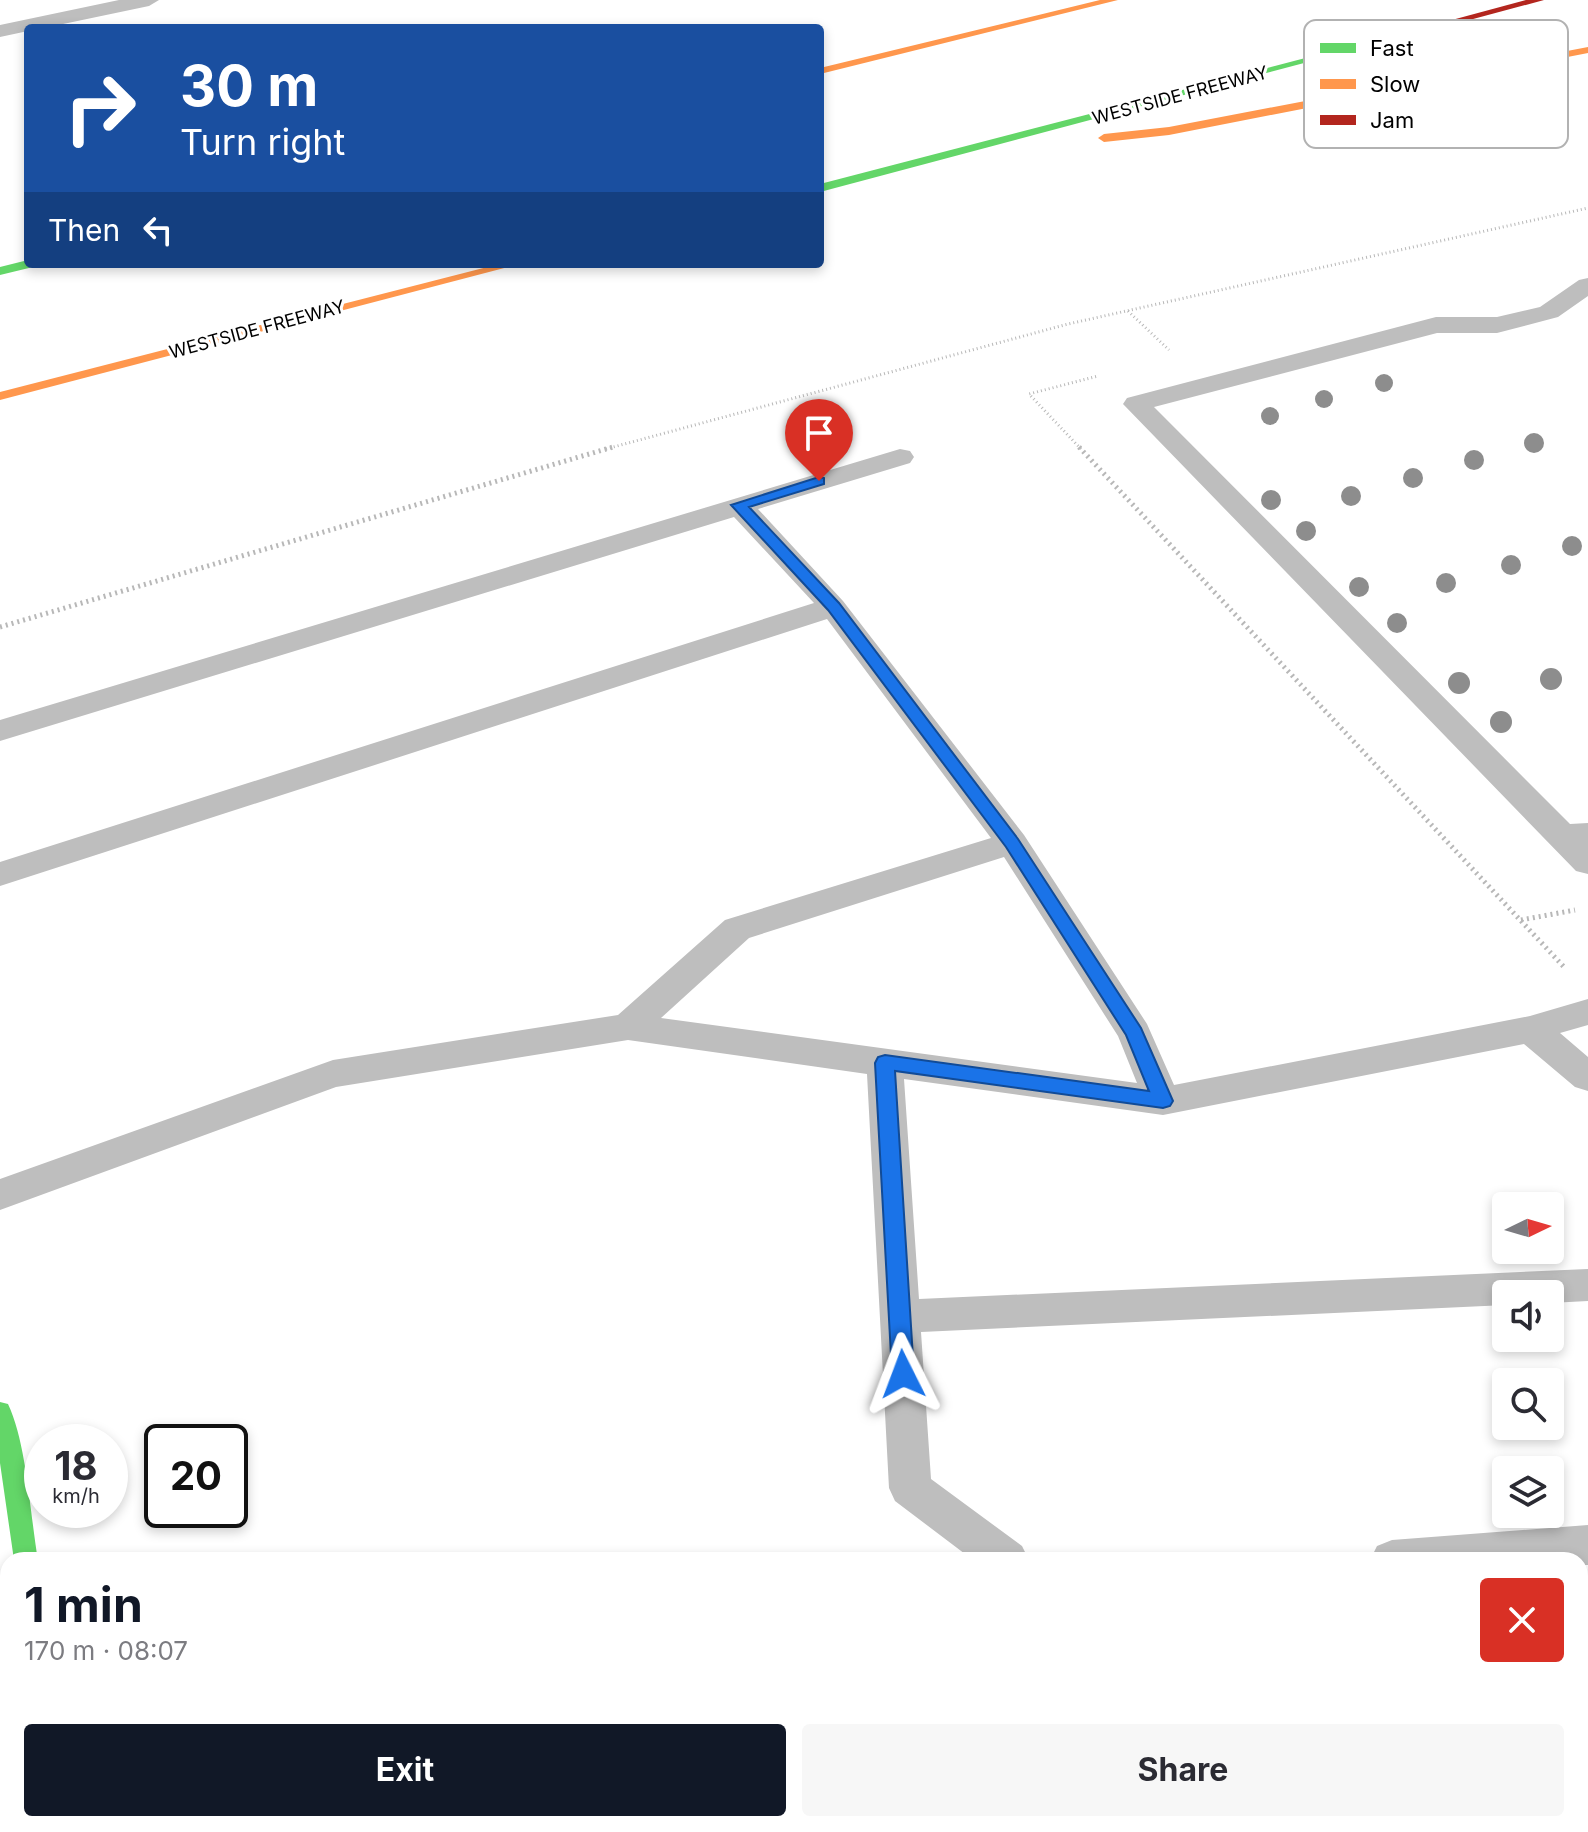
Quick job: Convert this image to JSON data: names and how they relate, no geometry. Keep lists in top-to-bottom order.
{
  "streets": {
    "main road": ["WESTSIDE FREEWAY"]
  },
  "legend": ["Fast", "Slow", "Jam"],
  "north": "right",
  "page": {
    "turn": ["30 m", "Turn right"],
    "then": "Then",
    "speed": "18 km/h",
    "limit": "20",
    "heading": ["1 min", "170 m · 08:07"],
    "buttons": ["Exit", "Share"]
  }
}
